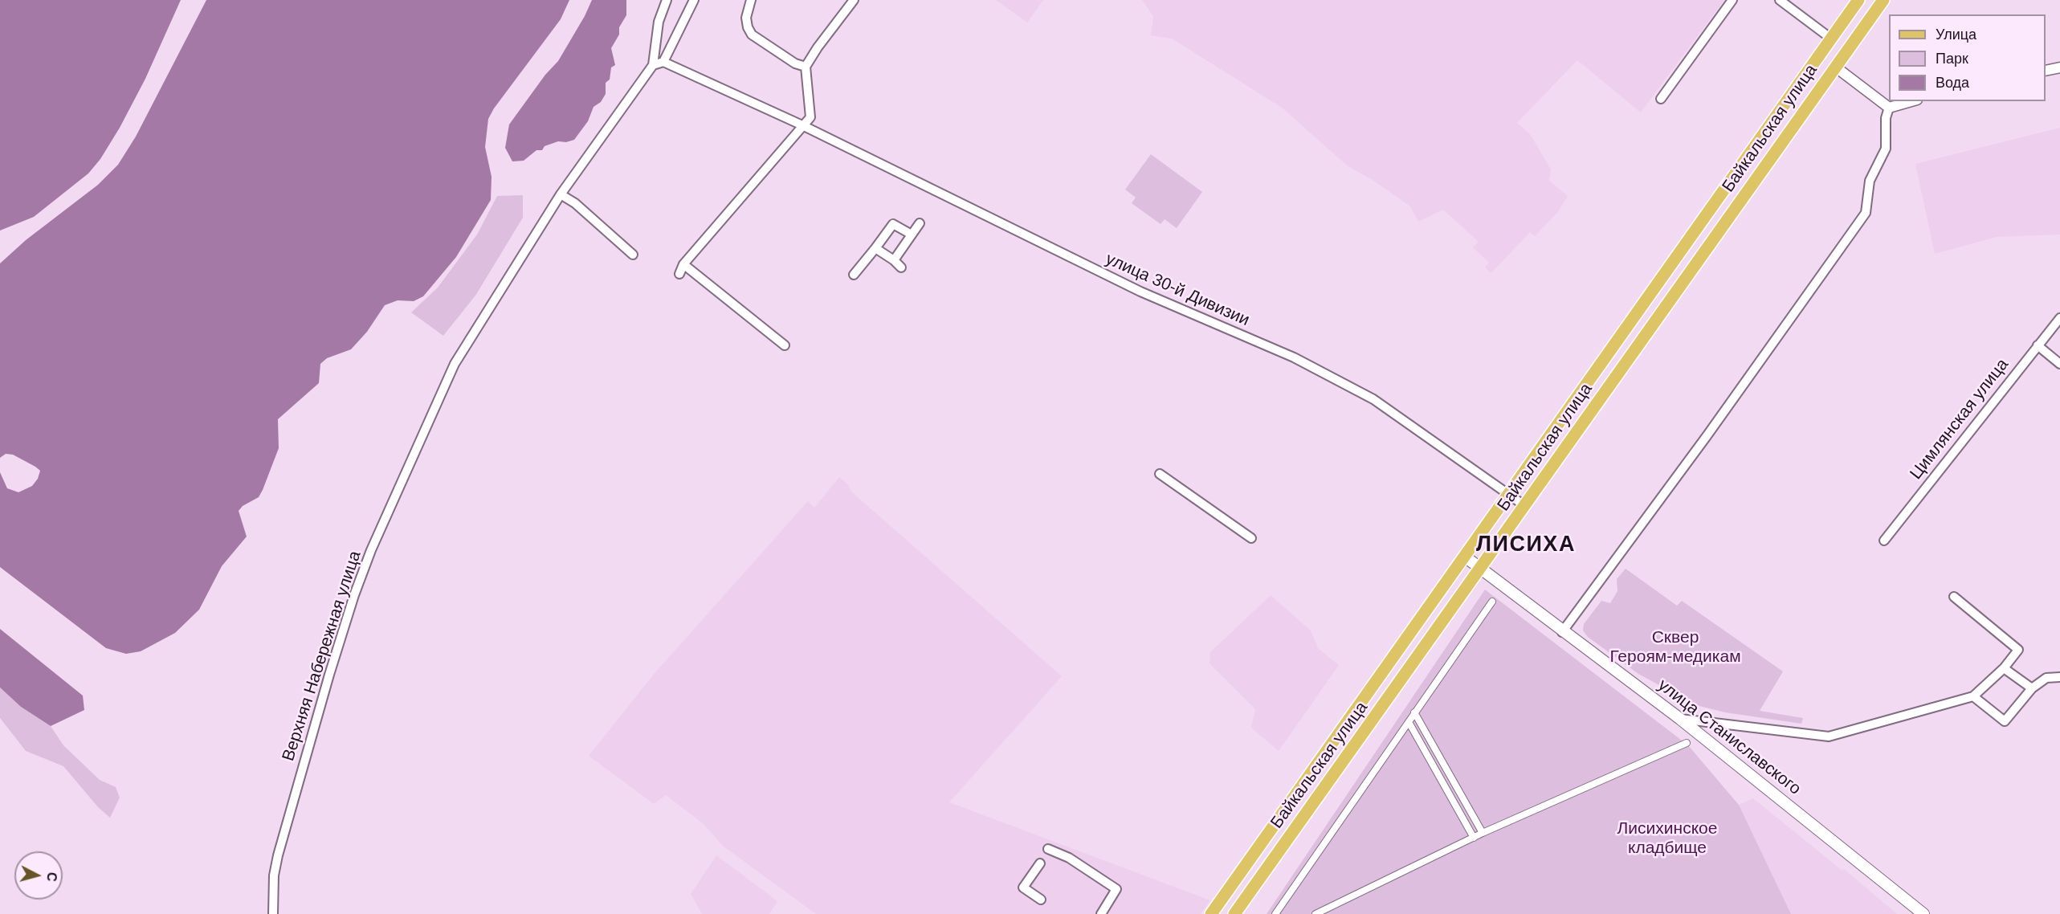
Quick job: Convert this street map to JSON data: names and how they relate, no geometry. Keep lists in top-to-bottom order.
{
  "streets": {
    "main road": ["Байкальская улица", "улица Станиславского"],
    "street": ["улица 30-й Дивизии", "Цимлянская улица", "Верхняя Набережная улица"]
  },
  "crossings": [
    ["Байкальская улица", "улица 30-й Дивизии"],
    ["Байкальская улица", "улица Станиславского"]
  ],
  "districts": ["ЛИСИХА"],
  "parks": ["Сквер Героям-медикам", "Лисихинское кладбище"],
  "legend": ["Улица", "Парк", "Вода"],
  "north": "right"
}
